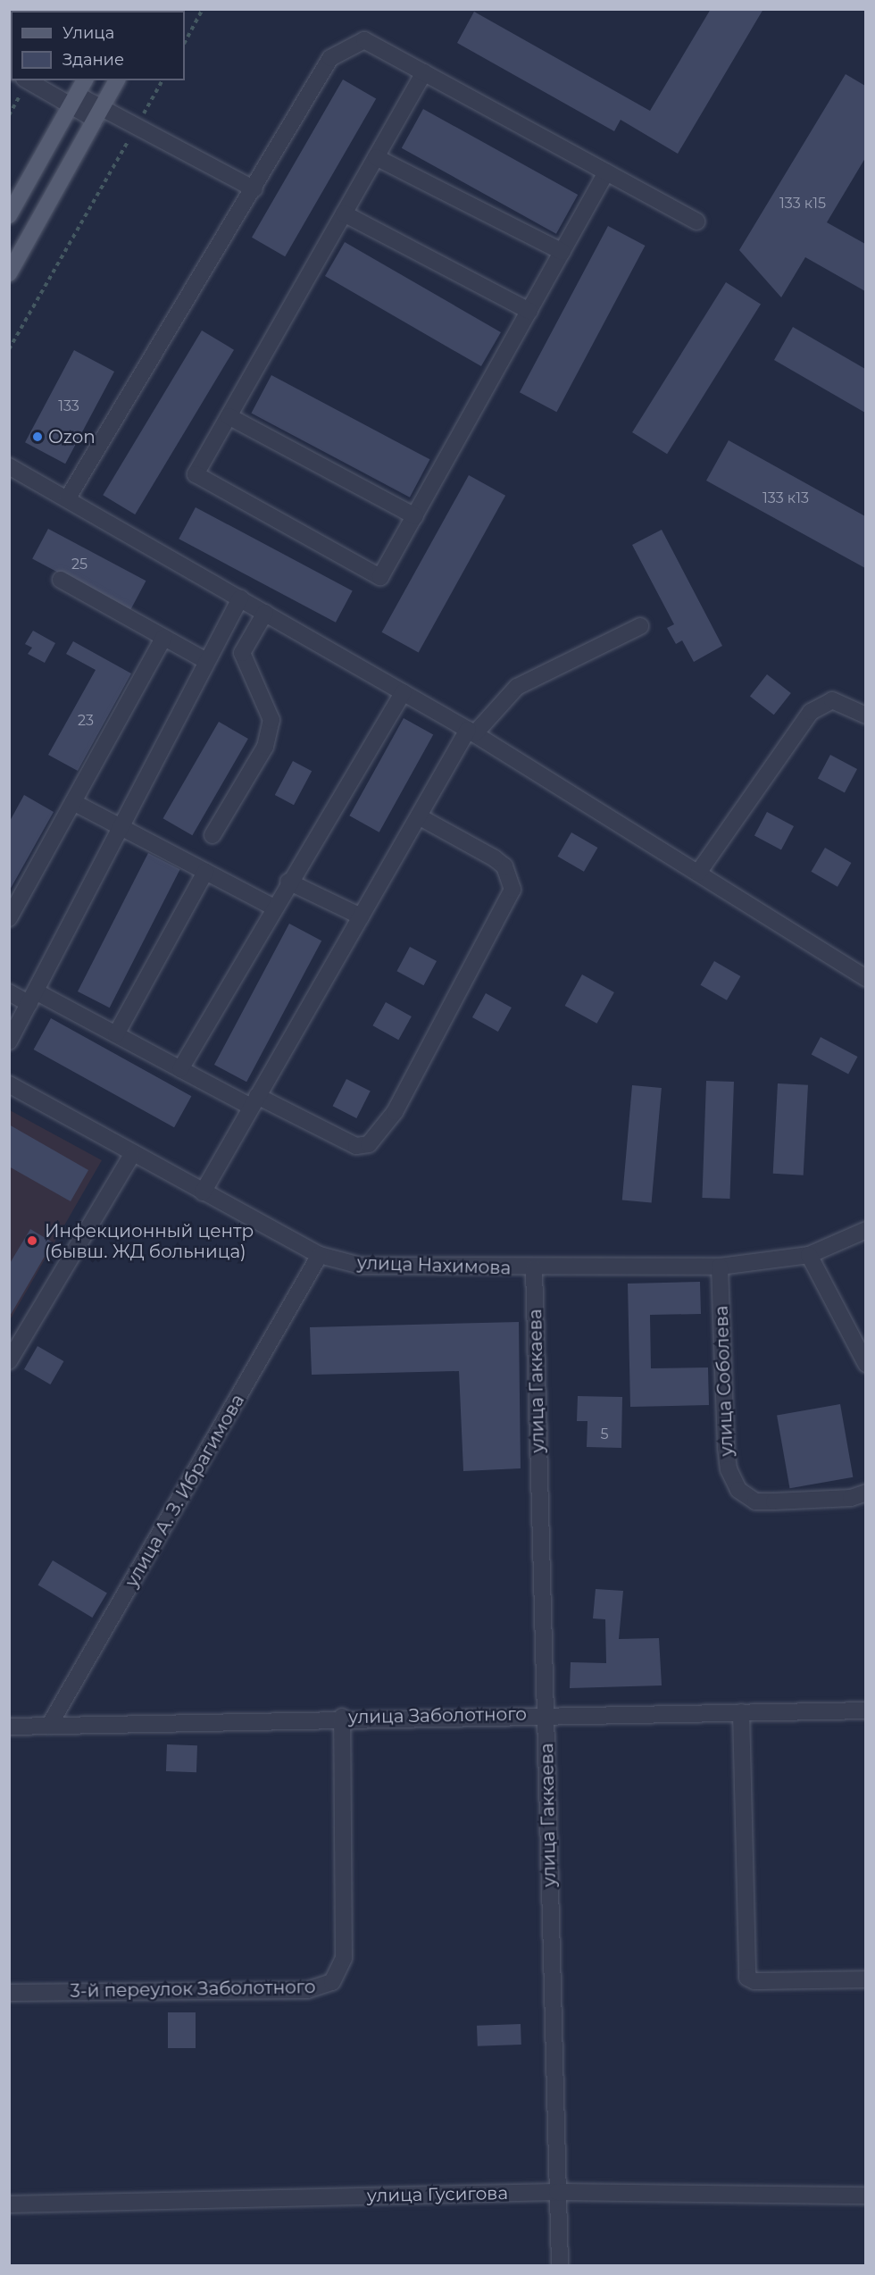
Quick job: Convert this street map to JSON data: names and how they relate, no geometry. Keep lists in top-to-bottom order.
{
  "streets": {
    "street": [
      "улица Нахимова",
      "улица Гаккаева",
      "улица Соболева",
      "улица А. З. Ибрагимова",
      "улица Заболотного",
      "3-й переулок Заболотного",
      "улица Гусигова"
    ]
  },
  "crossings": [
    ["улица Нахимова", "улица Гаккаева"],
    ["улица Нахимова", "улица Соболева"],
    ["улица Нахимова", "улица А. З. Ибрагимова"],
    ["улица Гаккаева", "улица Заболотного"],
    ["улица Гаккаева", "улица Гусигова"],
    ["улица А. З. Ибрагимова", "улица Заболотного"],
    ["улица Заболотного", "3-й переулок Заболотного"]
  ],
  "places": ["Ozon", "Инфекционный центр (бывш. ЖД больница)"],
  "house_numbers": [
    "133 к15",
    "133",
    "133 к13",
    "25",
    "23",
    "5"
  ],
  "legend": ["Улица", "Здание"]
}
